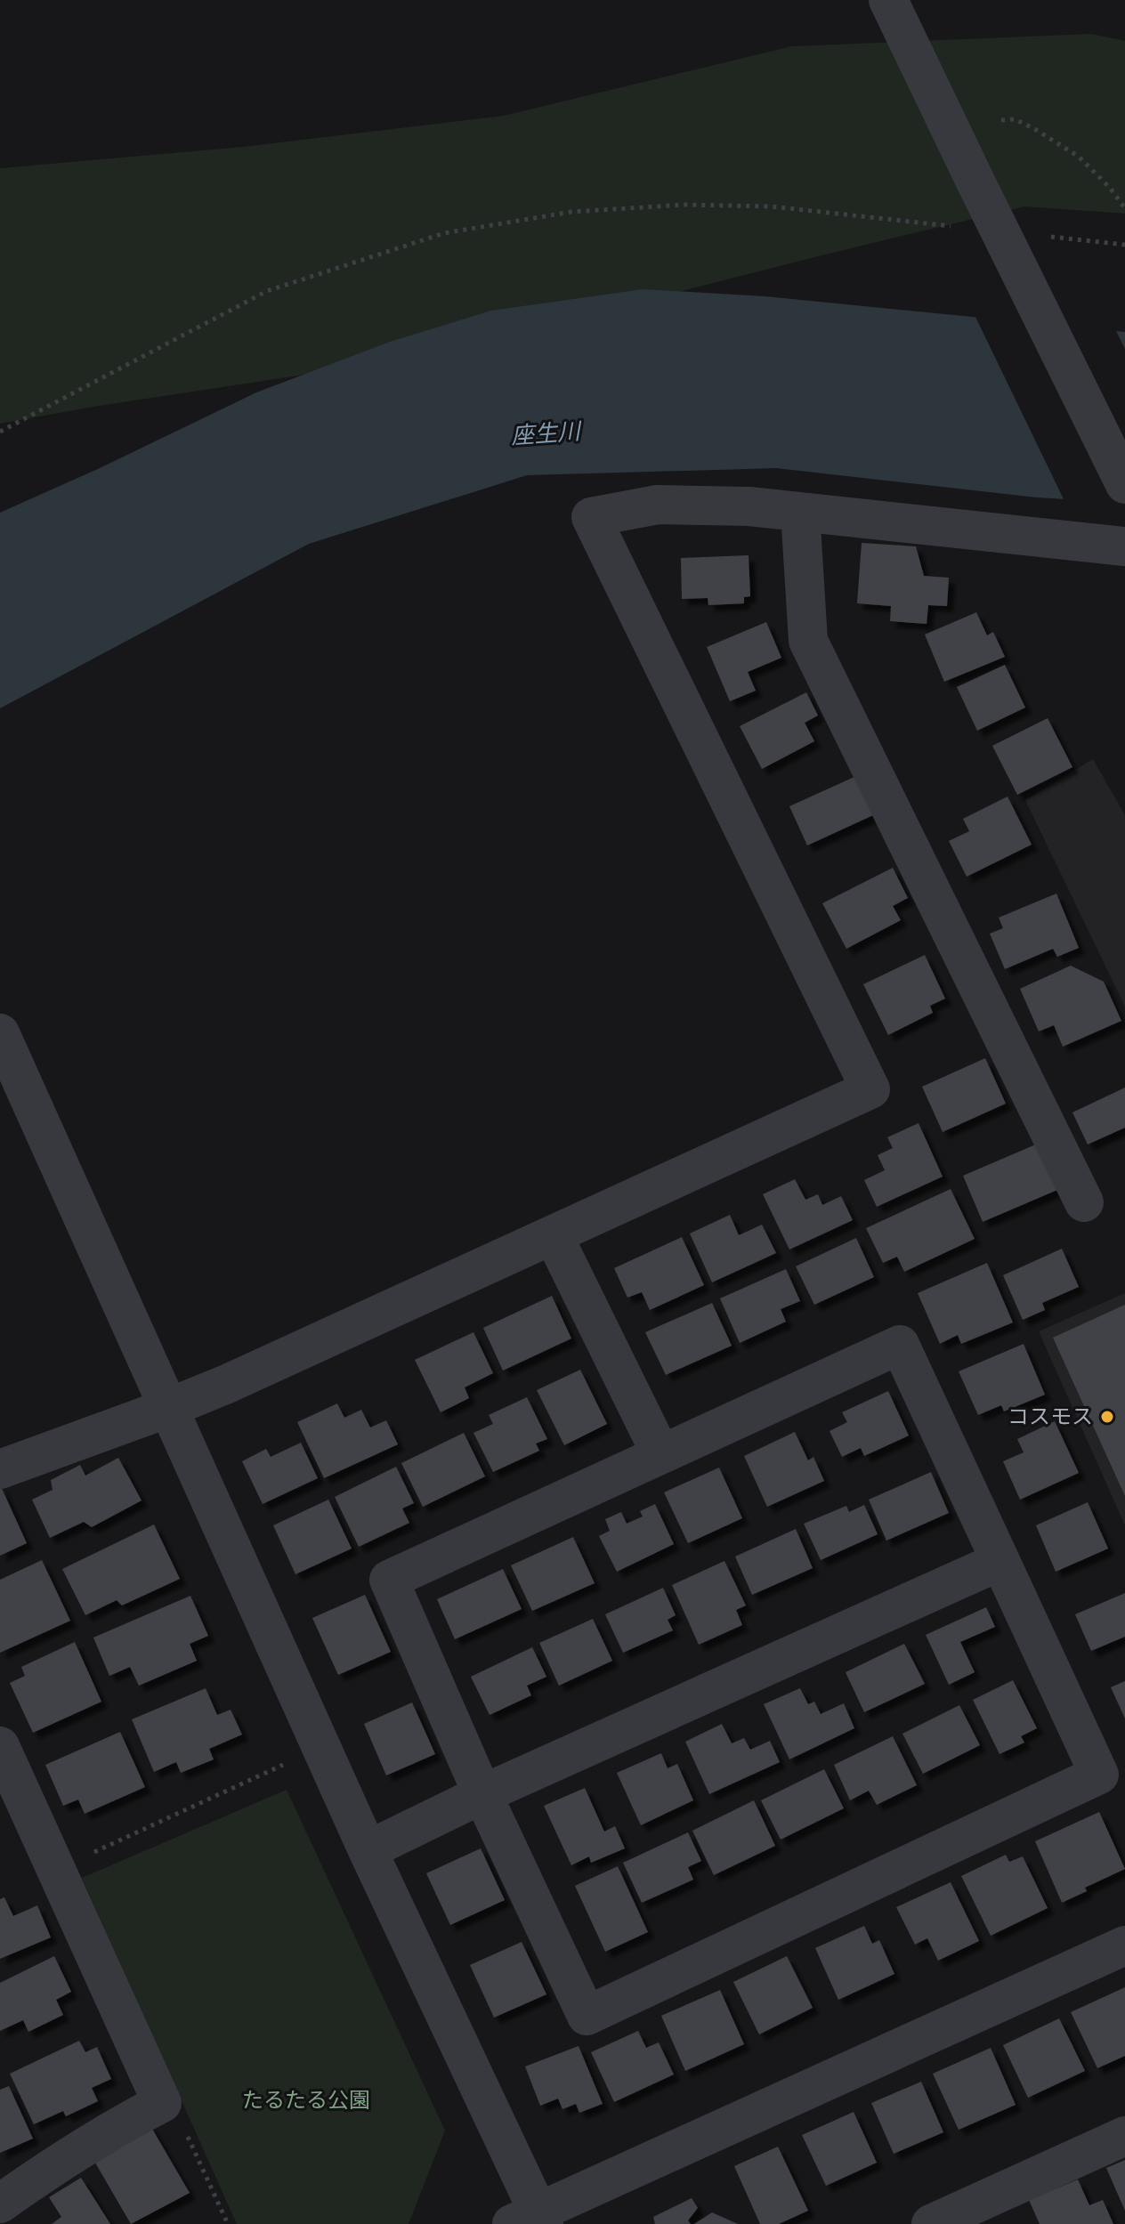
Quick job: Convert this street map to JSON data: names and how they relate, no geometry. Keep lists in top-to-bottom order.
{
  "water": ["座生川"],
  "parks": ["たるたる公園"],
  "places": ["コスモス"]
}
